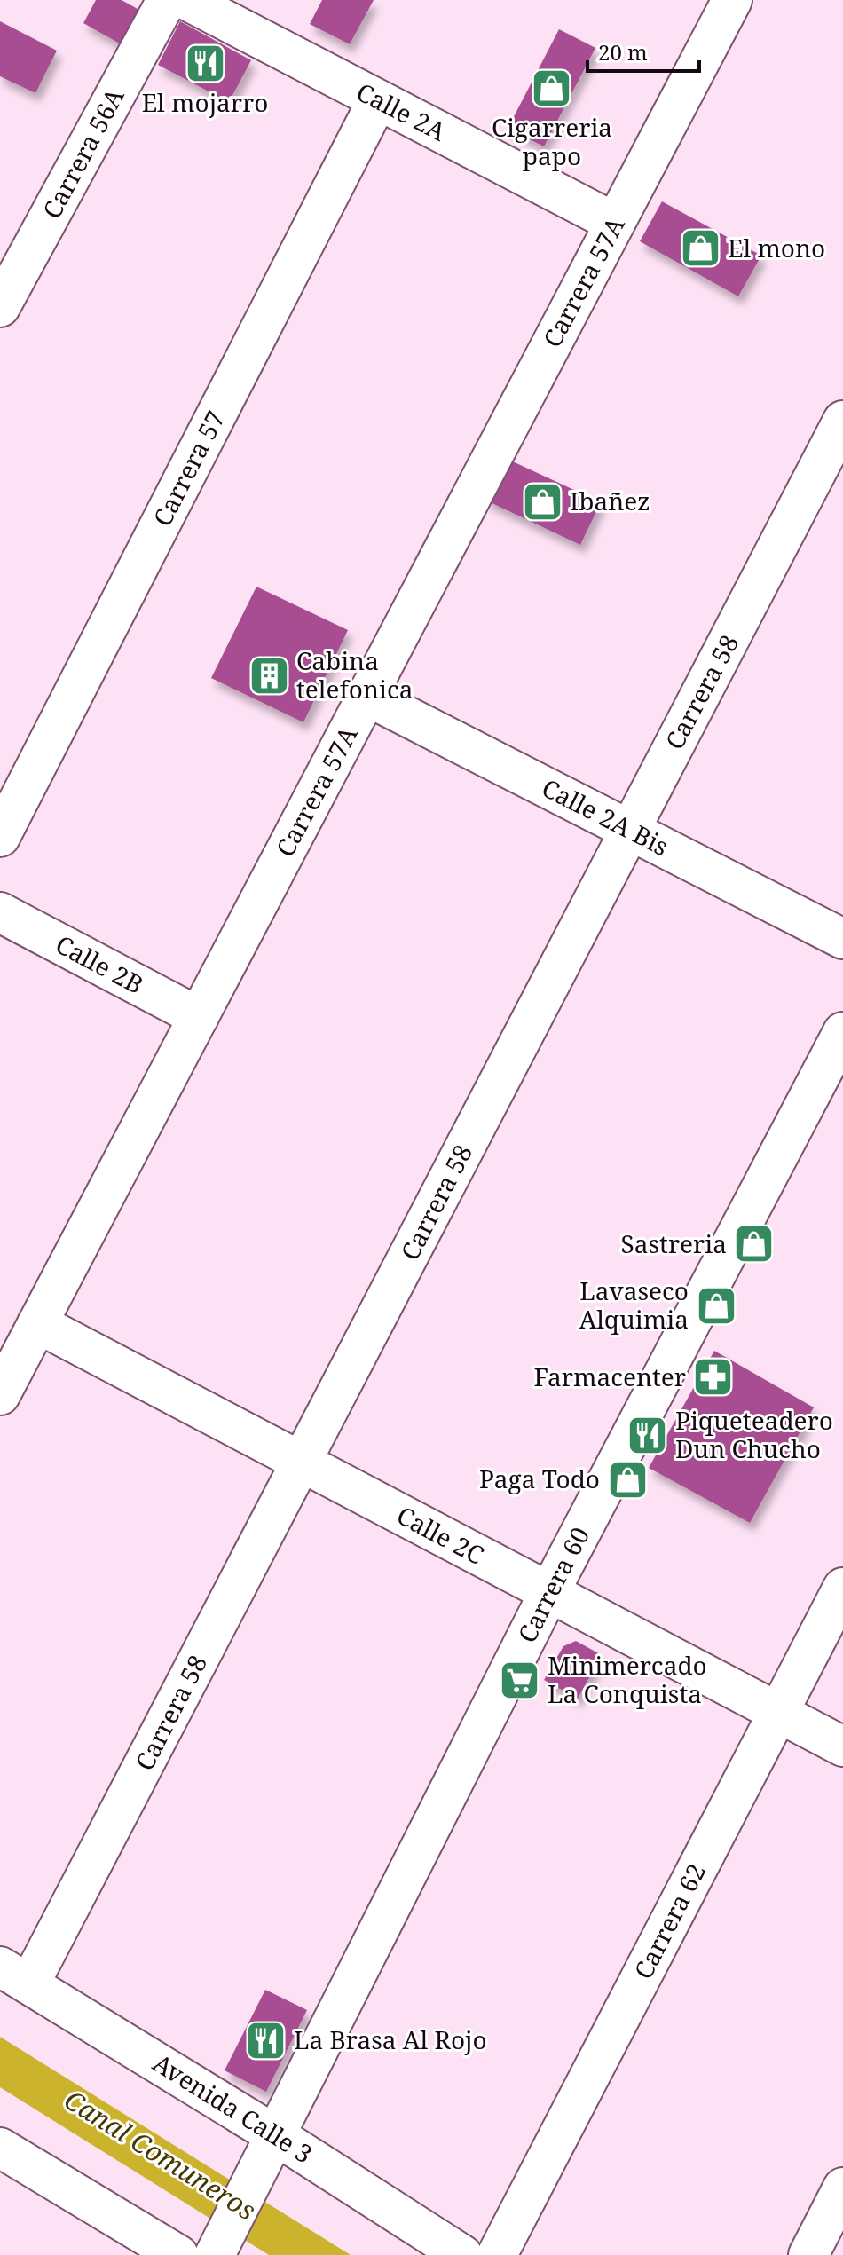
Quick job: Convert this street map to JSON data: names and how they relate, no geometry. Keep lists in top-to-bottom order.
{
  "streets": {
    "street": [
      "Calle 2A",
      "Carrera 56A",
      "Carrera 57A",
      "Carrera 57",
      "Carrera 58",
      "Calle 2A Bis",
      "Calle 2B",
      "Calle 2C",
      "Carrera 60",
      "Carrera 62",
      "Avenida Calle 3"
    ]
  },
  "crossings": [
    ["Calle 2A", "Carrera 57A"],
    ["Calle 2A", "Carrera 57"],
    ["Carrera 57A", "Calle 2A Bis"],
    ["Carrera 57A", "Calle 2B"],
    ["Carrera 57A", "Calle 2C"],
    ["Carrera 58", "Calle 2A Bis"],
    ["Carrera 58", "Calle 2C"],
    ["Carrera 58", "Avenida Calle 3"],
    ["Calle 2C", "Carrera 60"],
    ["Calle 2C", "Carrera 62"],
    ["Carrera 60", "Avenida Calle 3"]
  ],
  "water": ["Canal Comuneros"],
  "places": {
    "restaurant": ["El mojarro", "Piqueteadero Dun Chucho", "La Brasa Al Rojo"],
    "shop": [
      "Cigarreria papo",
      "El mono",
      "Ibañez",
      "Sastreria",
      "Lavaseco Alquimia",
      "Paga Todo"
    ],
    "building": ["Cabina telefonica"],
    "pharmacy": ["Farmacenter"],
    "supermarket": ["Minimercado La Conquista"]
  },
  "scale_bar": "20 m"
}
